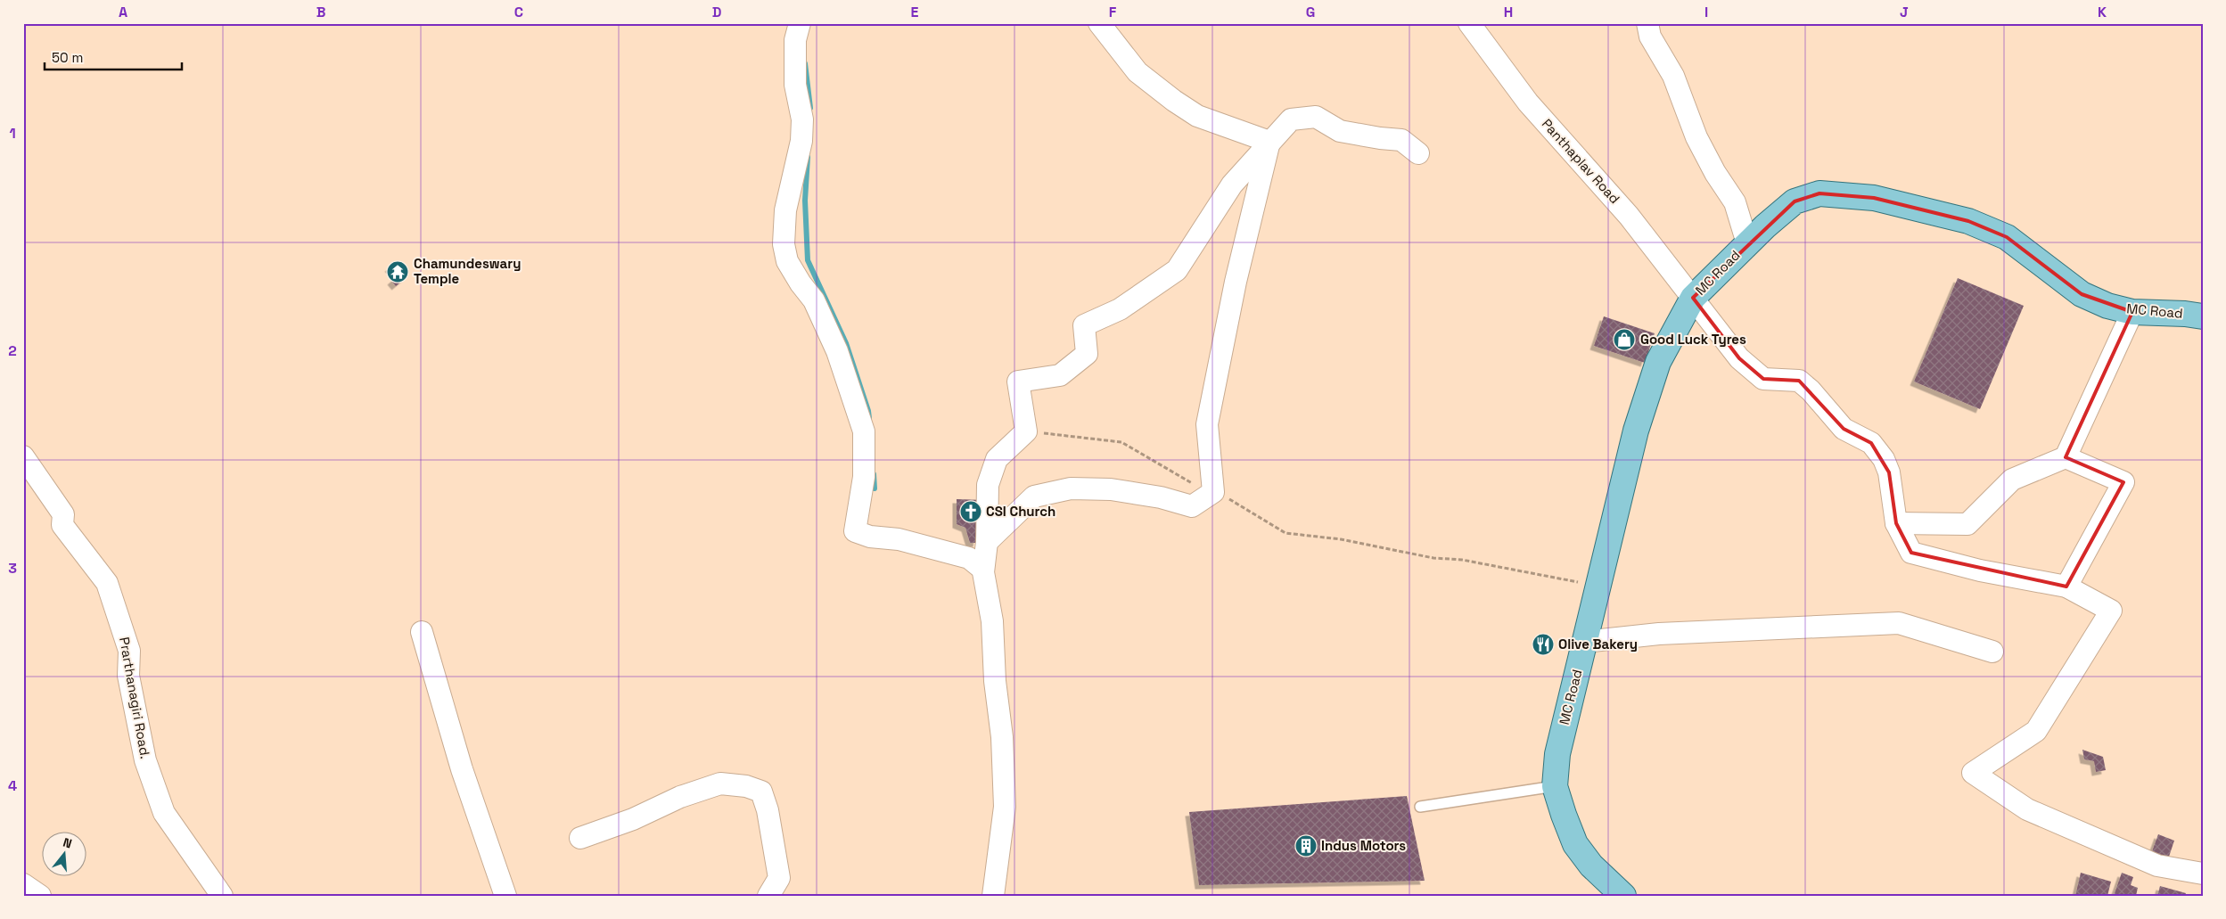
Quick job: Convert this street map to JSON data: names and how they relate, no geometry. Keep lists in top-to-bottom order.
{
  "streets": {
    "main road": ["MC Road"],
    "street": ["Panthaplav Road", "Prarthanagiri Road."]
  },
  "crossings": [
    ["Panthaplav Road", "MC Road"]
  ],
  "places": {
    "temple": ["Chamundeswary Temple"],
    "shop": ["Good Luck Tyres"],
    "church": ["CSI Church"],
    "restaurant": ["Olive Bakery"],
    "building": ["Indus Motors"]
  },
  "scale_bar": "50 m",
  "north": "top",
  "grid": {
    "columns": [
      "A",
      "B",
      "C",
      "D",
      "E",
      "F",
      "G",
      "H",
      "I",
      "J",
      "K"
    ],
    "rows": [
      "1",
      "2",
      "3",
      "4"
    ]
  }
}
